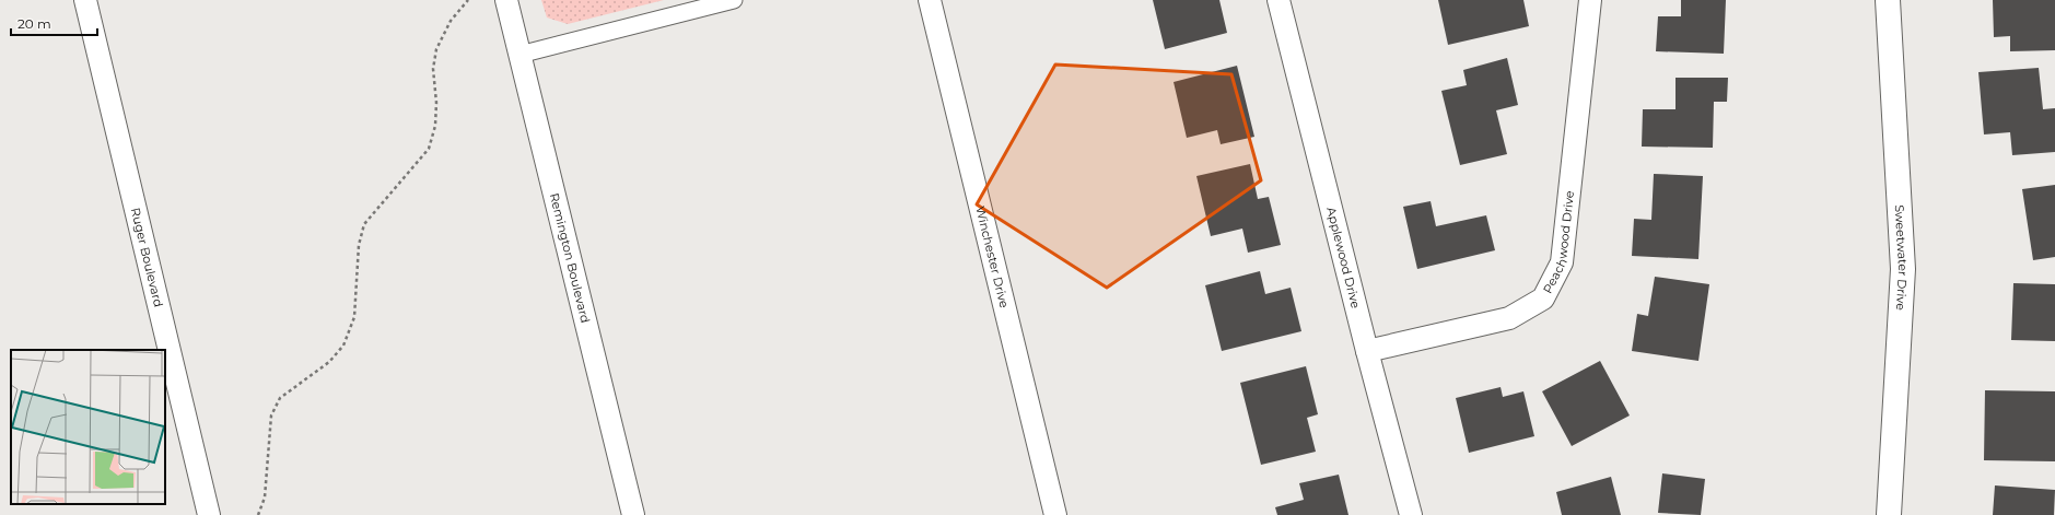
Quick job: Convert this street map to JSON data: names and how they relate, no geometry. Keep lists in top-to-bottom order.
{
  "streets": {
    "street": [
      "Peachwood Drive",
      "Ruger Boulevard",
      "Remington Boulevard",
      "Winchester Drive",
      "Applewood Drive",
      "Sweetwater Drive"
    ]
  },
  "crossings": [
    ["Peachwood Drive", "Applewood Drive"]
  ],
  "scale_bar": "20 m"
}
